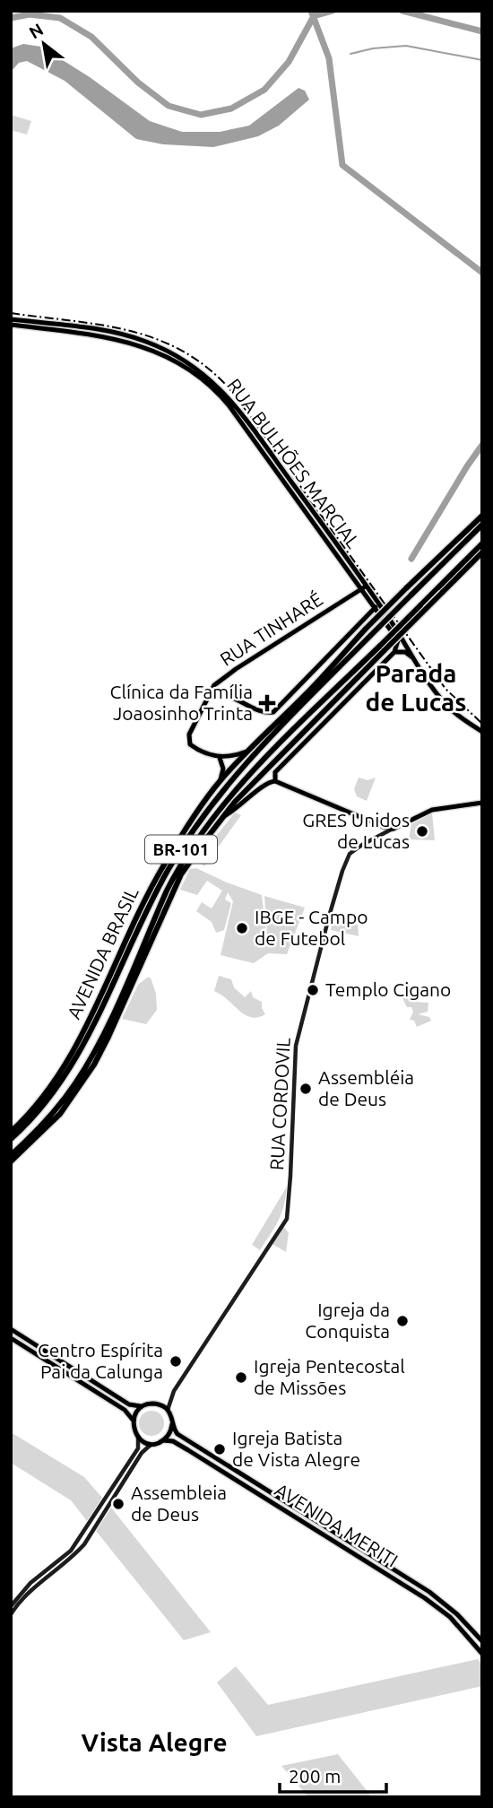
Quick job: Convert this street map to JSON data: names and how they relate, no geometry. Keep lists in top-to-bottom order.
{
  "streets": {
    "highway": ["BR-101", "AVENIDA BRASIL"],
    "main road": [
      "RUA BULHÕES MARCIAL",
      "RUA TINHARÉ",
      "RUA CORDOVIL",
      "AVENIDA MERITI"
    ]
  },
  "crossings": [
    ["RUA BULHÕES MARCIAL", "RUA TINHARÉ"],
    ["BR-101", "AVENIDA BRASIL"],
    ["RUA CORDOVIL", "AVENIDA MERITI"]
  ],
  "districts": ["Parada de Lucas", "Vista Alegre"],
  "places": {
    "health": ["Clínica da Família Joaosinho Trinta"],
    "other": [
      "GRES Unidos de Lucas",
      "IBGE - Campo de Futebol",
      "Templo Cigano",
      "Assembléia de Deus",
      "Igreja da Conquista",
      "Centro Espírita Pai da Calunga",
      "Igreja Pentecostal de Missões",
      "Igreja Batista de Vista Alegre",
      "Assembleia de Deus"
    ]
  },
  "scale_bar": "200 m",
  "north": "top left"
}
